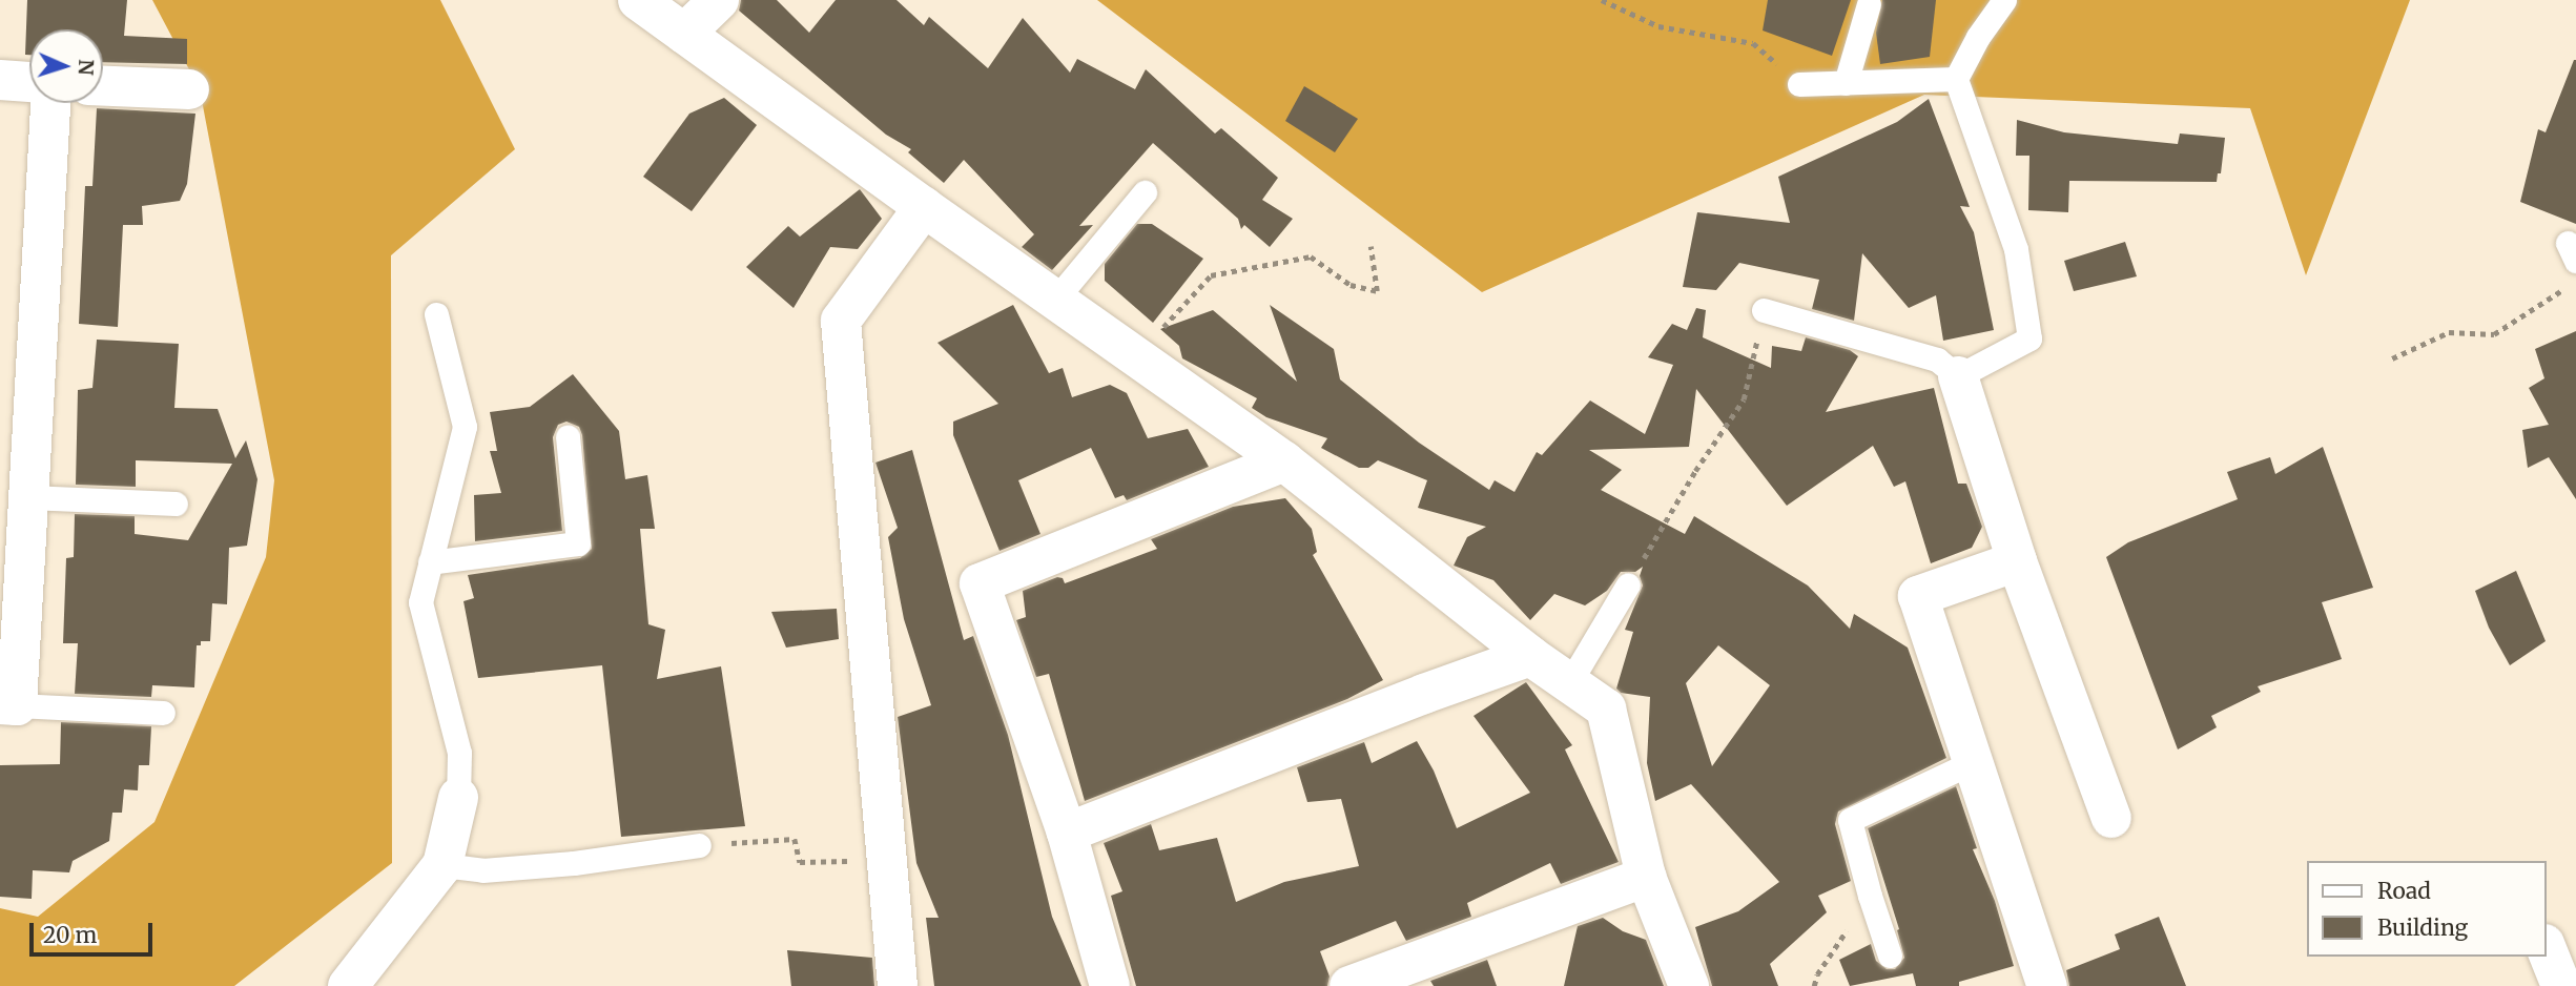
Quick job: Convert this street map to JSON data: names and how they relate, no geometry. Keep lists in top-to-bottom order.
{
  "legend": ["Road", "Building"],
  "scale_bar": "20 m",
  "north": "right"
}
